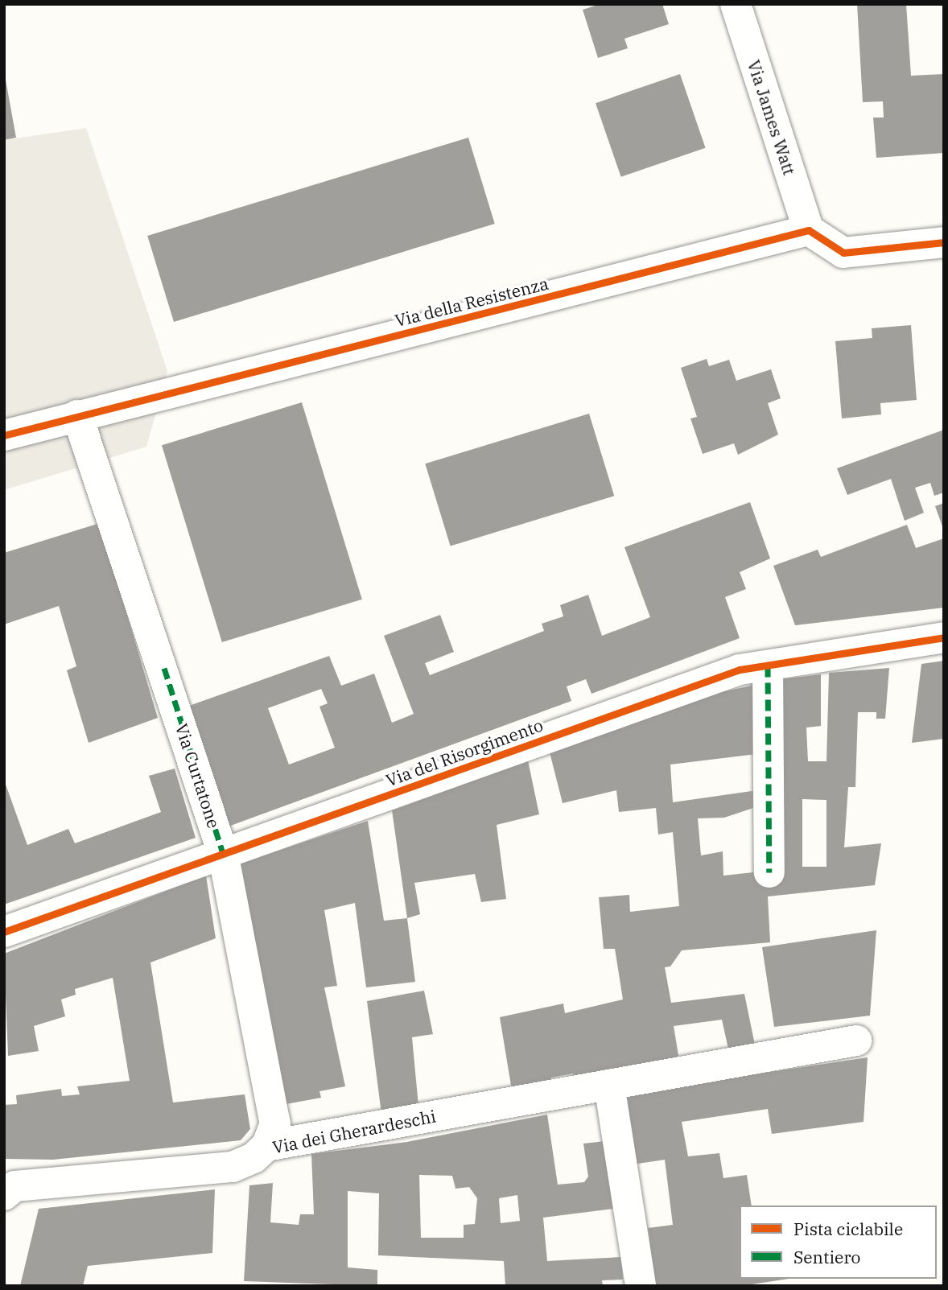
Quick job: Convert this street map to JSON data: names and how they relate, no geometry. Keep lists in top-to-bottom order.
{
  "streets": {
    "street": [
      "Via James Watt",
      "Via della Resistenza",
      "Via del Risorgimento",
      "Via Curtatone",
      "Via dei Gherardeschi"
    ]
  },
  "crossings": [
    ["Via James Watt", "Via della Resistenza"],
    ["Via della Resistenza", "Via Curtatone"],
    ["Via del Risorgimento", "Via Curtatone"],
    ["Via Curtatone", "Via dei Gherardeschi"]
  ],
  "legend": ["Pista ciclabile", "Sentiero"]
}
